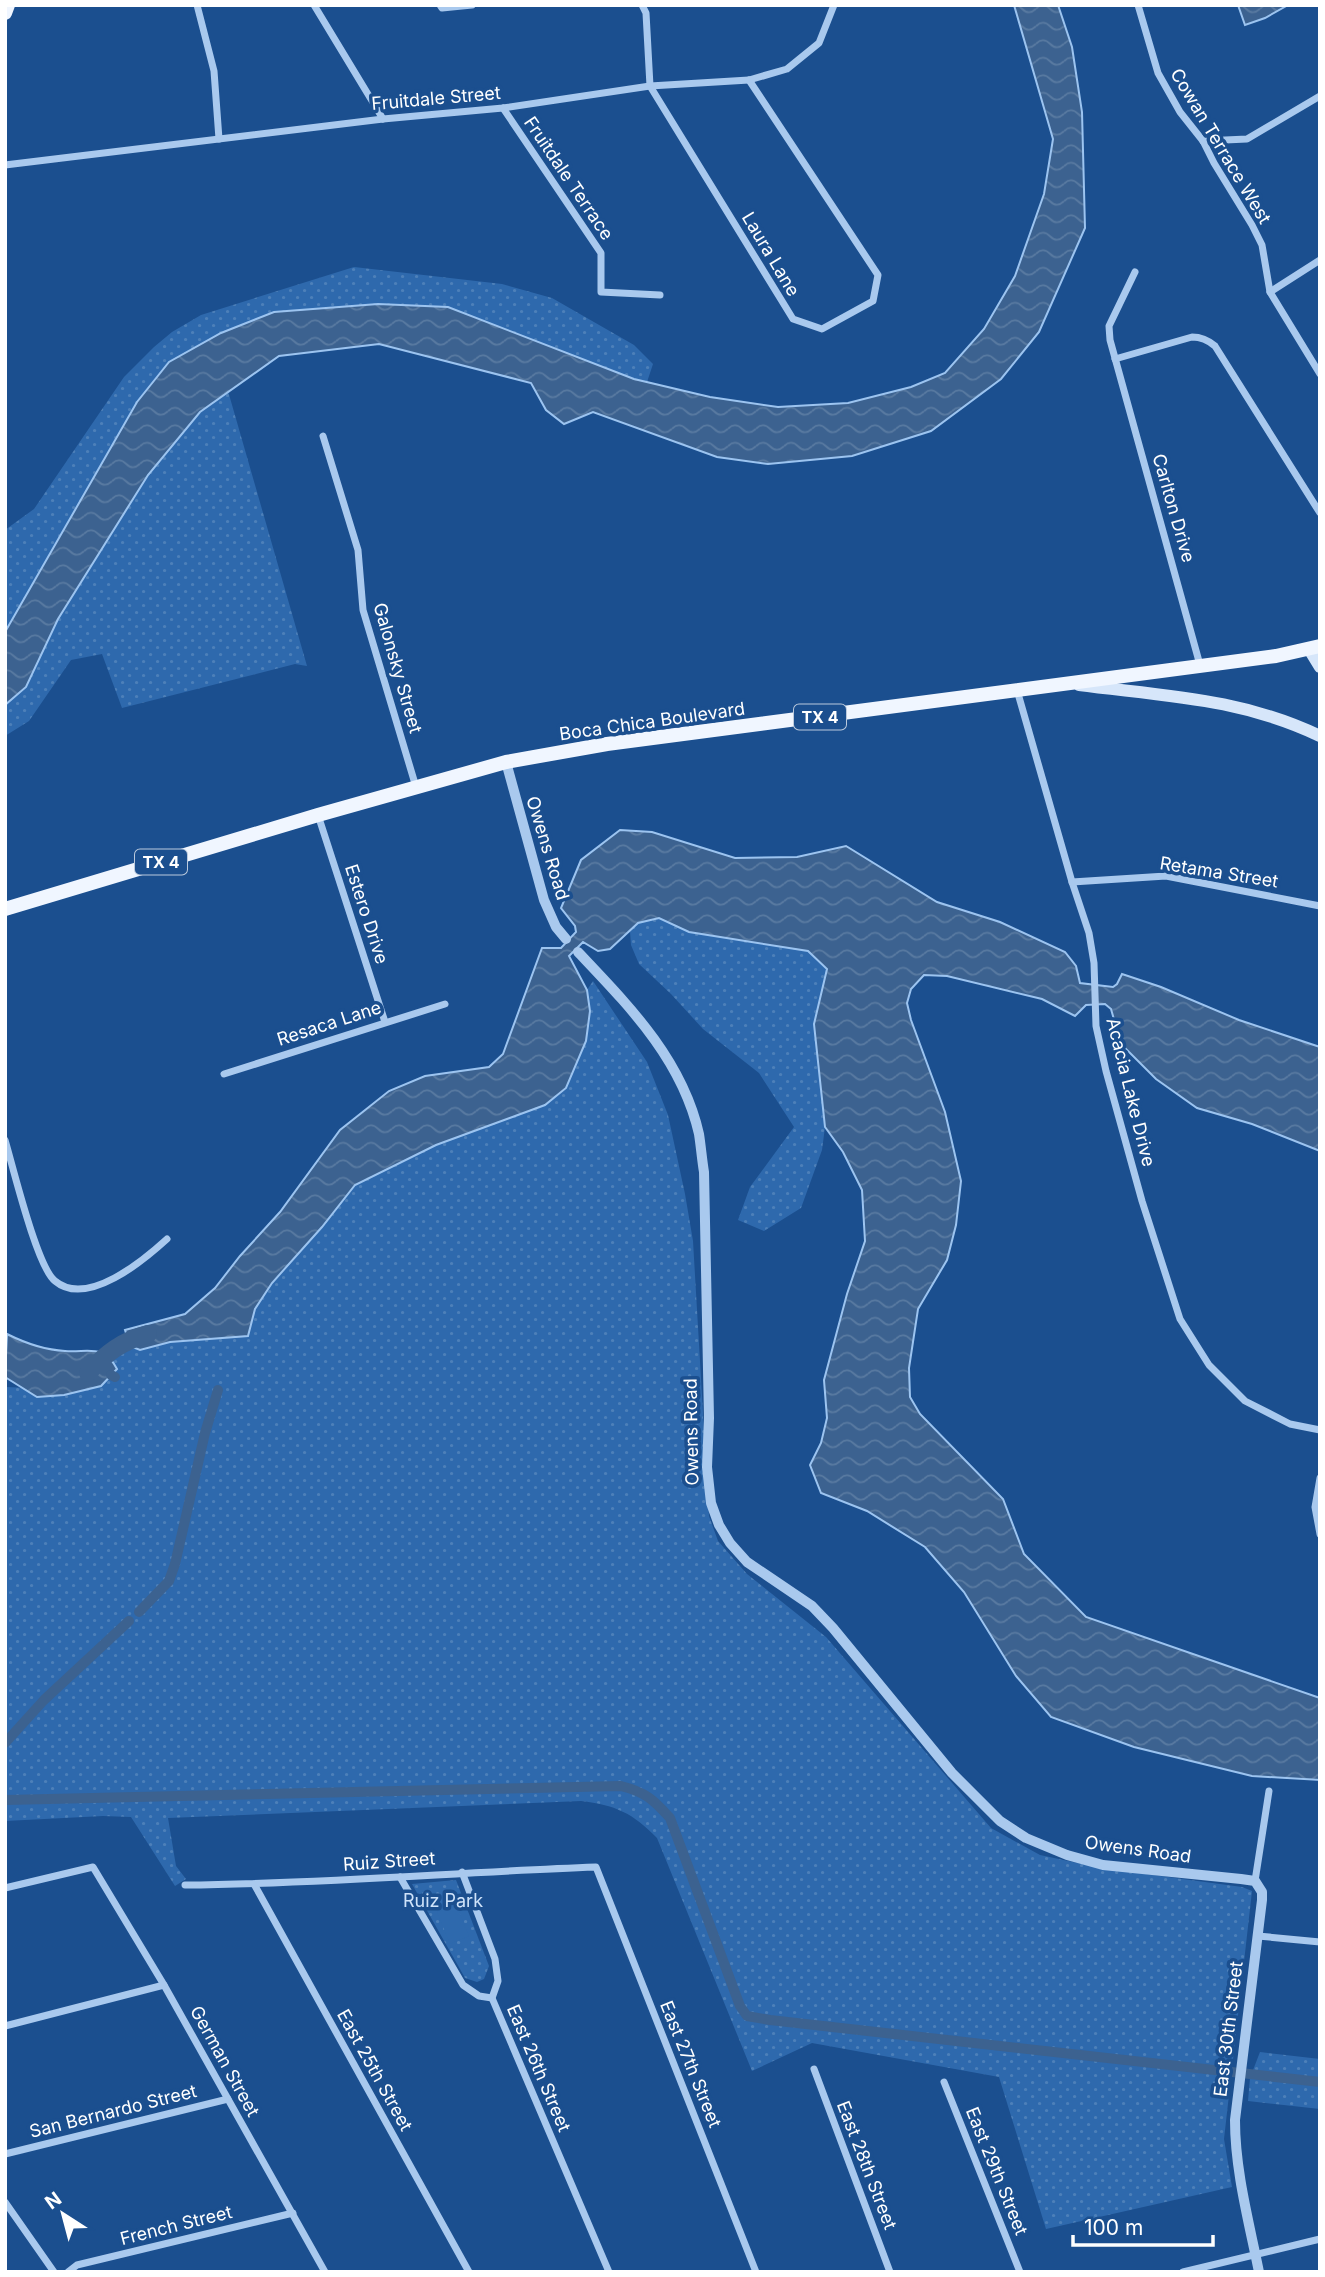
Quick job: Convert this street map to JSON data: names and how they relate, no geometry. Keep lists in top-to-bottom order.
{
  "streets": {
    "main road": ["TX 4", "Boca Chica Boulevard"],
    "street": [
      "Fruitdale Street",
      "Cowan Terrace West",
      "Fruitdale Terrace",
      "Laura Lane",
      "Carlton Drive",
      "Galonsky Street",
      "Owens Road",
      "Retama Street",
      "Estero Drive",
      "Resaca Lane",
      "Acacia Lake Drive",
      "Ruiz Street",
      "East 30th Street",
      "German Street",
      "East 27th Street",
      "East 26th Street",
      "East 25th Street",
      "San Bernardo Street",
      "East 28th Street",
      "East 29th Street",
      "French Street"
    ]
  },
  "crossings": [
    ["Fruitdale Street", "Fruitdale Terrace"],
    ["Fruitdale Street", "Laura Lane"],
    ["Carlton Drive", "Boca Chica Boulevard"],
    ["Galonsky Street", "Boca Chica Boulevard"],
    ["Boca Chica Boulevard", "Owens Road"],
    ["Boca Chica Boulevard", "Estero Drive"],
    ["Boca Chica Boulevard", "Acacia Lake Drive"],
    ["Owens Road", "East 30th Street"],
    ["Retama Street", "Acacia Lake Drive"],
    ["Estero Drive", "Resaca Lane"],
    ["Ruiz Street", "East 27th Street"],
    ["Ruiz Street", "East 26th Street"],
    ["Ruiz Street", "East 25th Street"],
    ["German Street", "San Bernardo Street"],
    ["German Street", "French Street"]
  ],
  "parks": ["Ruiz Park"],
  "scale_bar": "100 m",
  "north": "top left"
}
